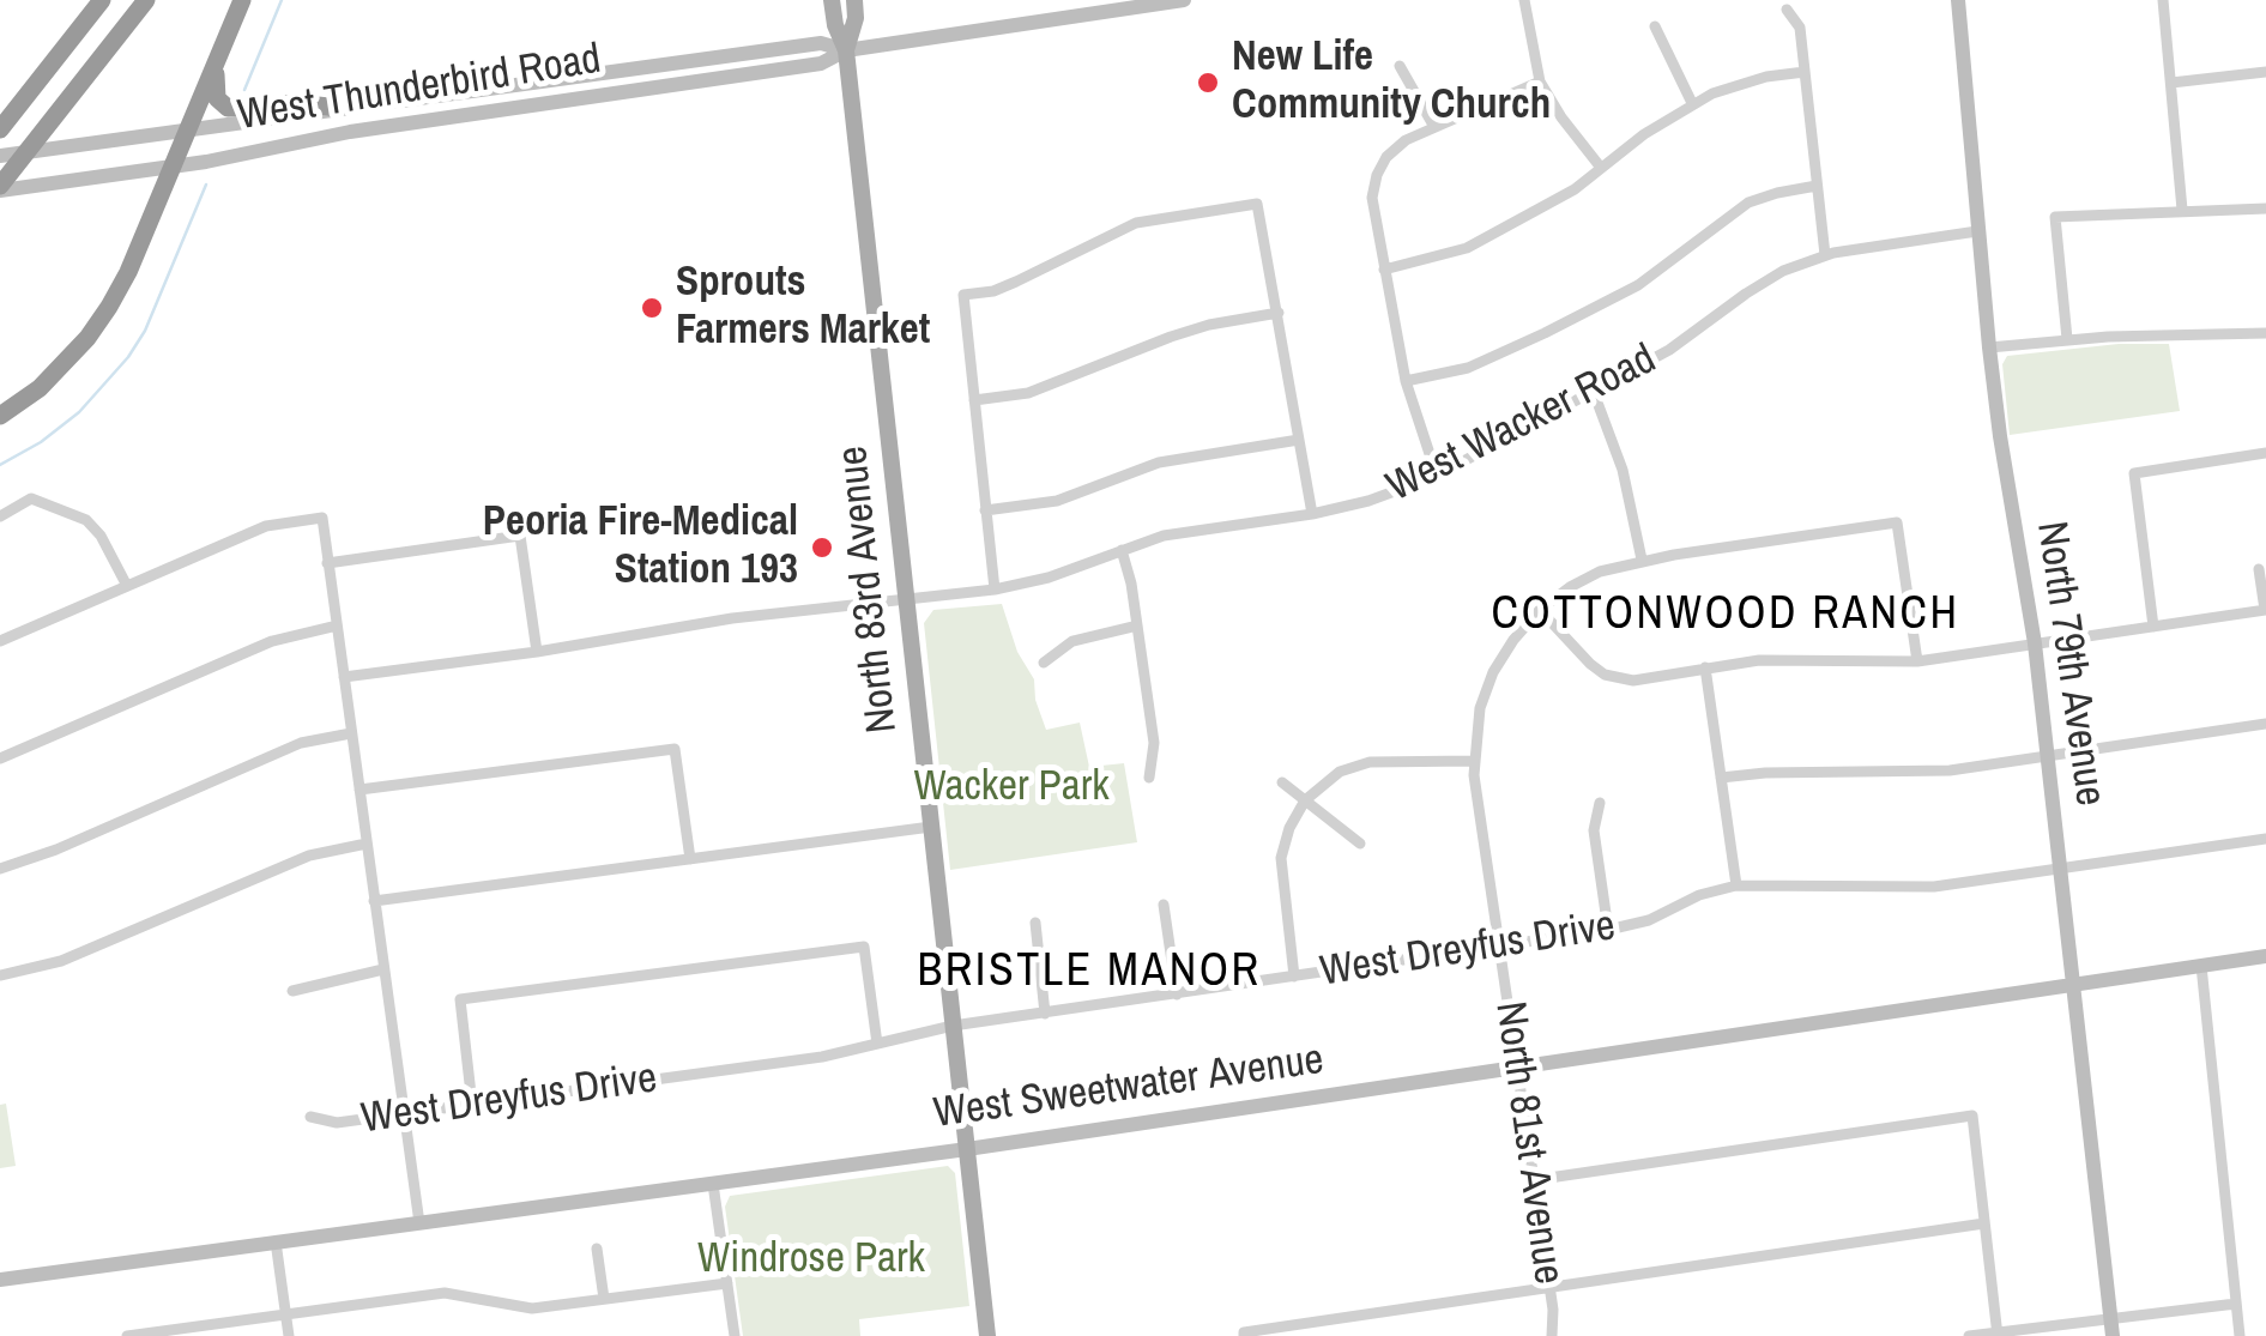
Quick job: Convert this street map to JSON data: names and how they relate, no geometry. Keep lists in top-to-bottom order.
{
  "streets": {
    "main road": ["North 83rd Avenue"],
    "street": [
      "West Thunderbird Road",
      "West Wacker Road",
      "North 79th Avenue",
      "West Dreyfus Drive",
      "West Sweetwater Avenue",
      "North 81st Avenue"
    ]
  },
  "crossings": [
    ["West Thunderbird Road", "North 83rd Avenue"],
    ["West Wacker Road", "North 83rd Avenue"],
    ["West Wacker Road", "North 79th Avenue"],
    ["North 83rd Avenue", "West Dreyfus Drive"],
    ["North 83rd Avenue", "West Sweetwater Avenue"],
    ["North 79th Avenue", "West Dreyfus Drive"],
    ["North 79th Avenue", "West Sweetwater Avenue"],
    ["West Dreyfus Drive", "North 81st Avenue"],
    ["West Sweetwater Avenue", "North 81st Avenue"]
  ],
  "districts": ["COTTONWOOD RANCH", "BRISTLE MANOR"],
  "parks": ["Wacker Park", "Windrose Park"],
  "places": ["New Life Community Church", "Sprouts Farmers Market", "Peoria Fire-Medical Station 193"]
}
